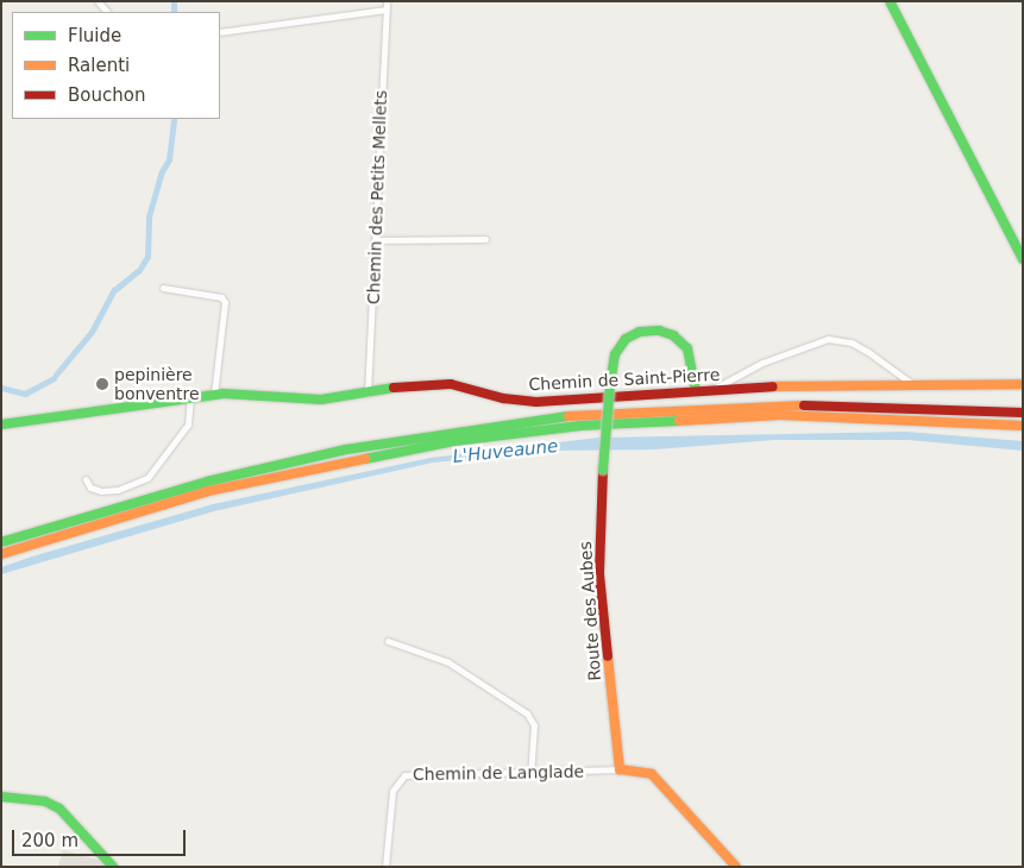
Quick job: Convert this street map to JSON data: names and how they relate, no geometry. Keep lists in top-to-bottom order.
{
  "streets": {
    "main road": ["Chemin de Saint-Pierre", "Route des Aubes"],
    "street": ["Chemin des Petits Mellets", "Chemin de Langlade"]
  },
  "crossings": [
    ["Chemin des Petits Mellets", "Chemin de Saint-Pierre"],
    ["Chemin de Saint-Pierre", "Route des Aubes"],
    ["Route des Aubes", "Chemin de Langlade"]
  ],
  "water": ["L'Huveaune"],
  "places": ["pepinière bonventre"],
  "legend": ["Fluide", "Ralenti", "Bouchon"],
  "scale_bar": "200 m"
}
